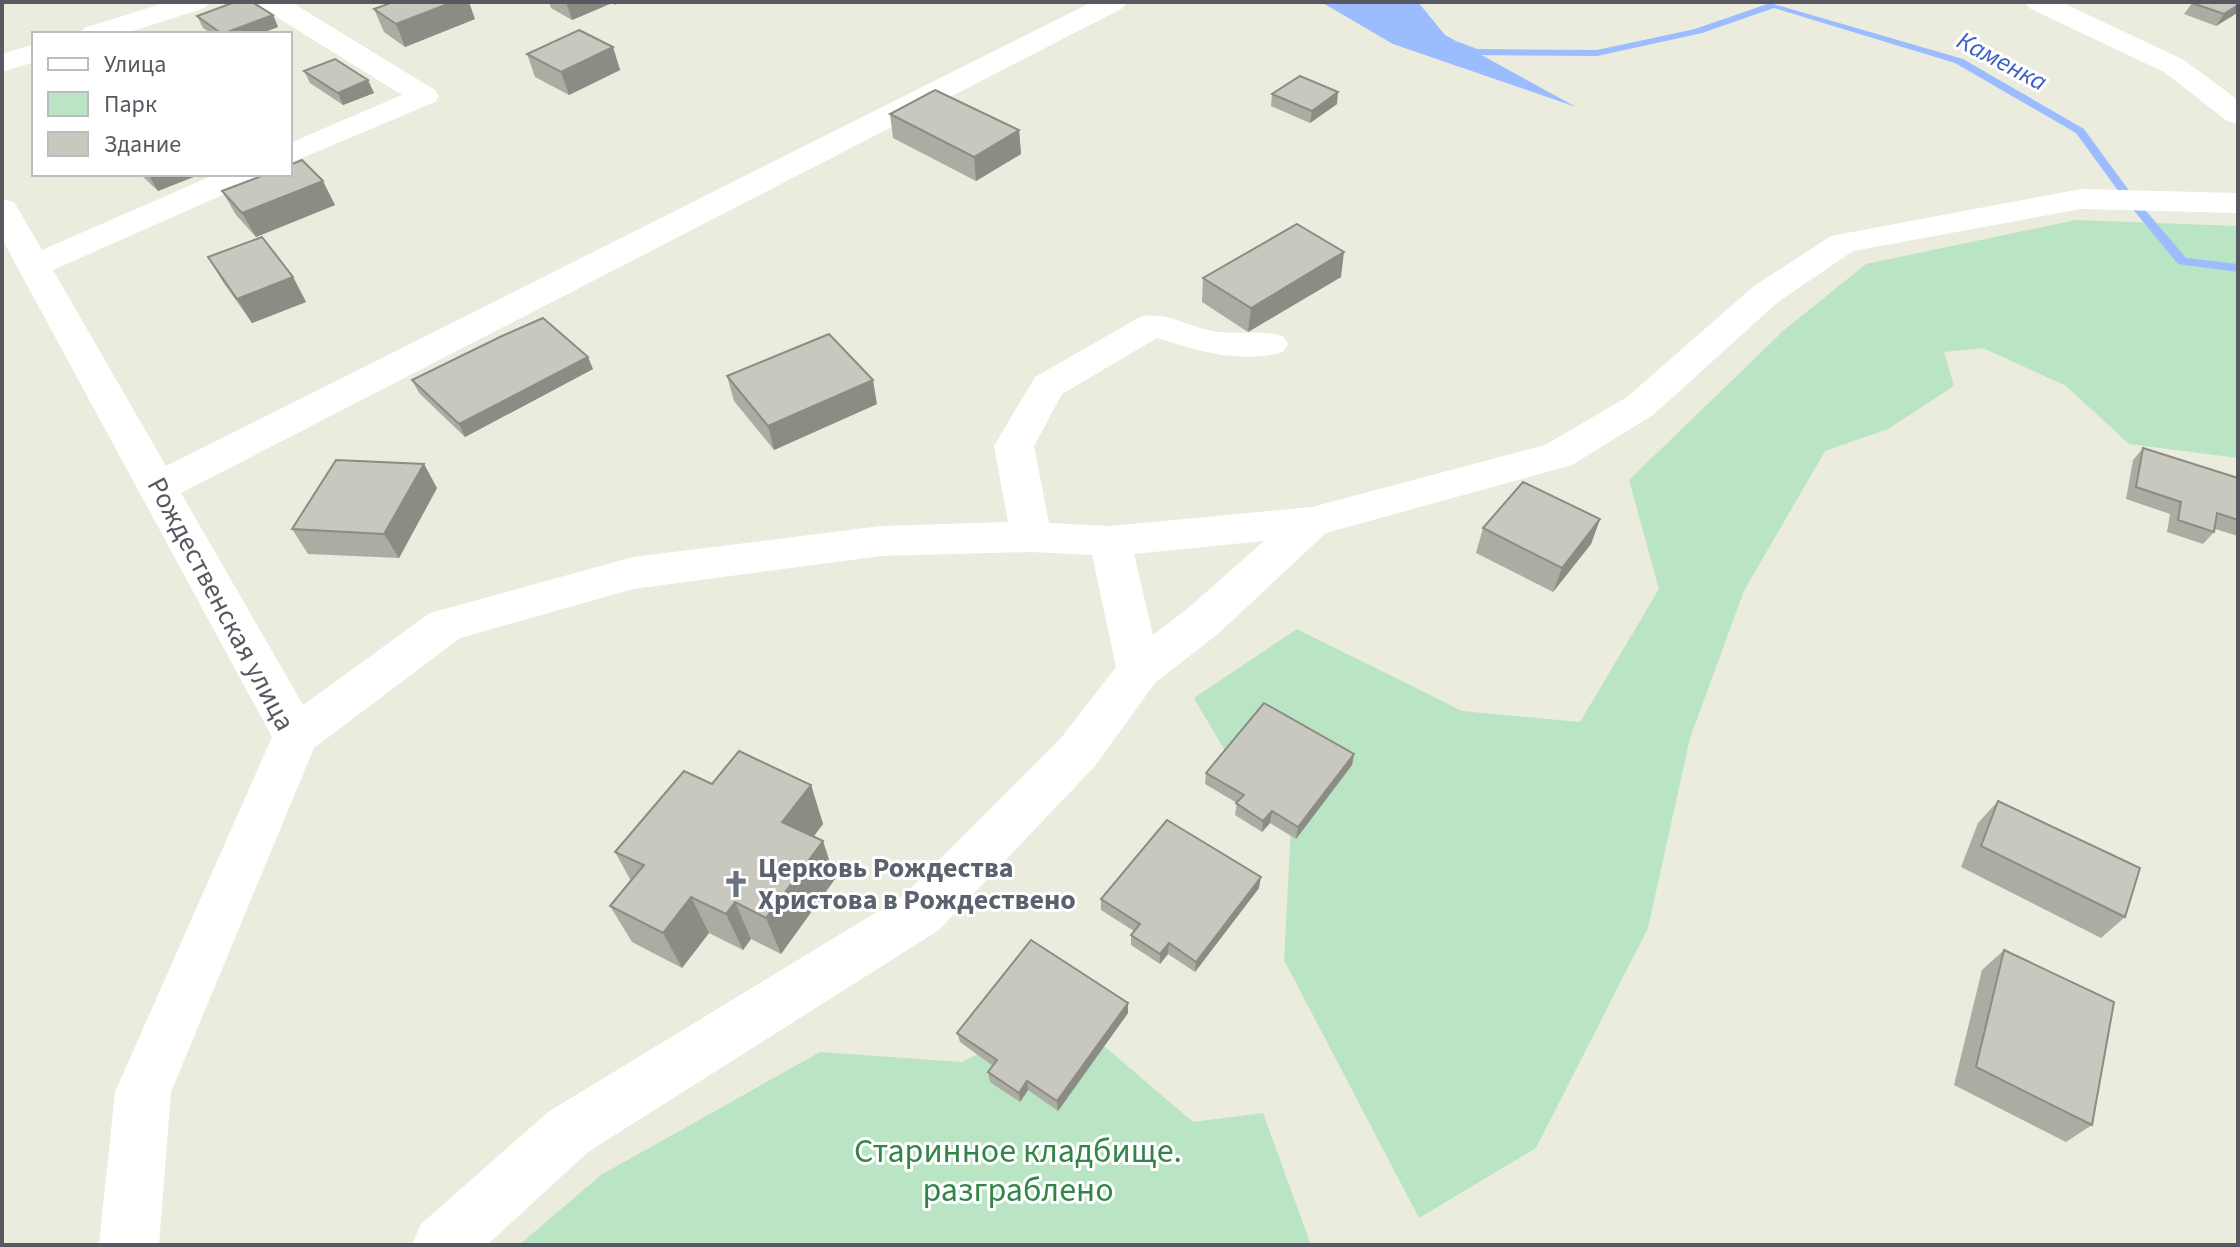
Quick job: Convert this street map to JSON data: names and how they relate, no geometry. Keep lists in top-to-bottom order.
{
  "streets": {
    "street": ["Рождественская улица"]
  },
  "water": ["Каменка"],
  "parks": ["Старинное кладбище. разграблено"],
  "places": {
    "church": ["Церковь Рождества Христова в Рождествено"]
  },
  "legend": ["Улица", "Парк", "Здание"]
}
